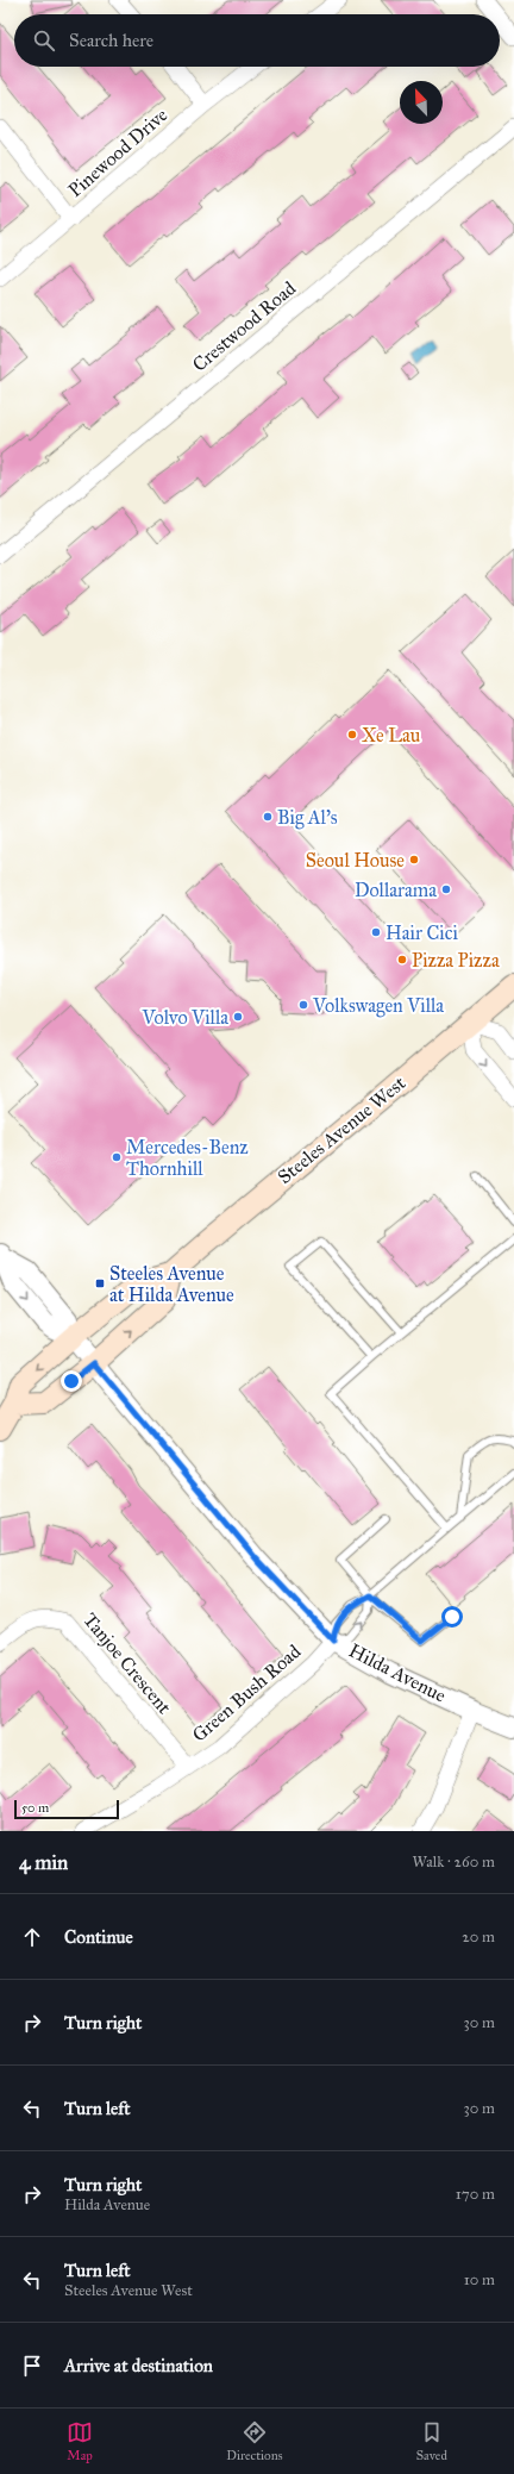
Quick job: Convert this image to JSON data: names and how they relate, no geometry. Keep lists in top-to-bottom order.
{
  "streets": {
    "main road": ["Steeles Avenue West"],
    "street": [
      "Pinewood Drive",
      "Crestwood Road",
      "Tanjoe Crescent",
      "Hilda Avenue",
      "Green Bush Road"
    ]
  },
  "crossings": [
    ["Steeles Avenue West", "Hilda Avenue"],
    ["Tanjoe Crescent", "Green Bush Road"],
    ["Hilda Avenue", "Green Bush Road"]
  ],
  "places": {
    "other": [
      "Xe Lau",
      "Big Al's",
      "Seoul House",
      "Dollarama",
      "Hair Cici",
      "Pizza Pizza",
      "Volkswagen Villa",
      "Volvo Villa",
      "Mercedes-Benz Thornhill"
    ],
    "transit": ["Steeles Avenue at Hilda Avenue"]
  },
  "scale_bar": "50 m",
  "north": "top left",
  "page": {
    "search": "Search here",
    "scale": "50 m",
    "heading": ["4 min", "Walk · 260 m"],
    "list": [
      ["Continue", "20 m"],
      ["Turn right", "30 m"],
      ["Turn left", "30 m"],
      ["Turn right", "Hilda Avenue", "170 m"],
      ["Turn left", "Steeles Avenue West", "10 m"],
      "Arrive at destination"
    ],
    "nav": ["Map", "Directions", "Saved"]
  }
}
